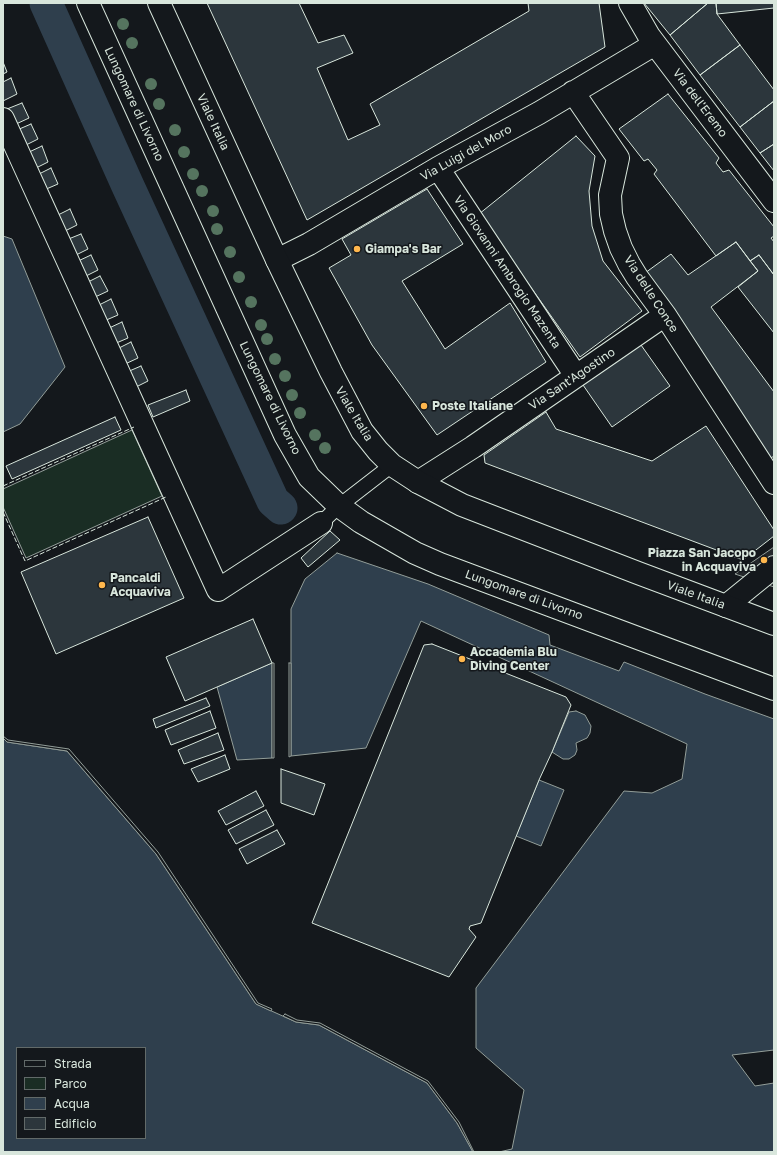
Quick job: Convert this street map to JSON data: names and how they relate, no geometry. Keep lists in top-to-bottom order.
{
  "streets": {
    "street": [
      "Via dell'Eremo",
      "Lungomare di Livorno",
      "Viale Italia",
      "Via Luigi del Moro",
      "Via Giovanni Ambrogio Mazenta",
      "Via delle Conce",
      "Via Sant'Agostino"
    ]
  },
  "crossings": [
    ["Via dell'Eremo", "Via Luigi del Moro"],
    ["Viale Italia", "Via Luigi del Moro"],
    ["Viale Italia", "Via Sant'Agostino"],
    ["Via Luigi del Moro", "Via Giovanni Ambrogio Mazenta"],
    ["Via Luigi del Moro", "Via delle Conce"],
    ["Via Giovanni Ambrogio Mazenta", "Via Sant'Agostino"],
    ["Via delle Conce", "Via Sant'Agostino"]
  ],
  "places": [
    "Giampa's Bar",
    "Poste Italiane",
    "Piazza San Jacopo in Acquaviva",
    "Pancaldi Acquaviva",
    "Accademia Blu Diving Center"
  ],
  "legend": [
    "Strada",
    "Parco",
    "Acqua",
    "Edificio"
  ]
}
